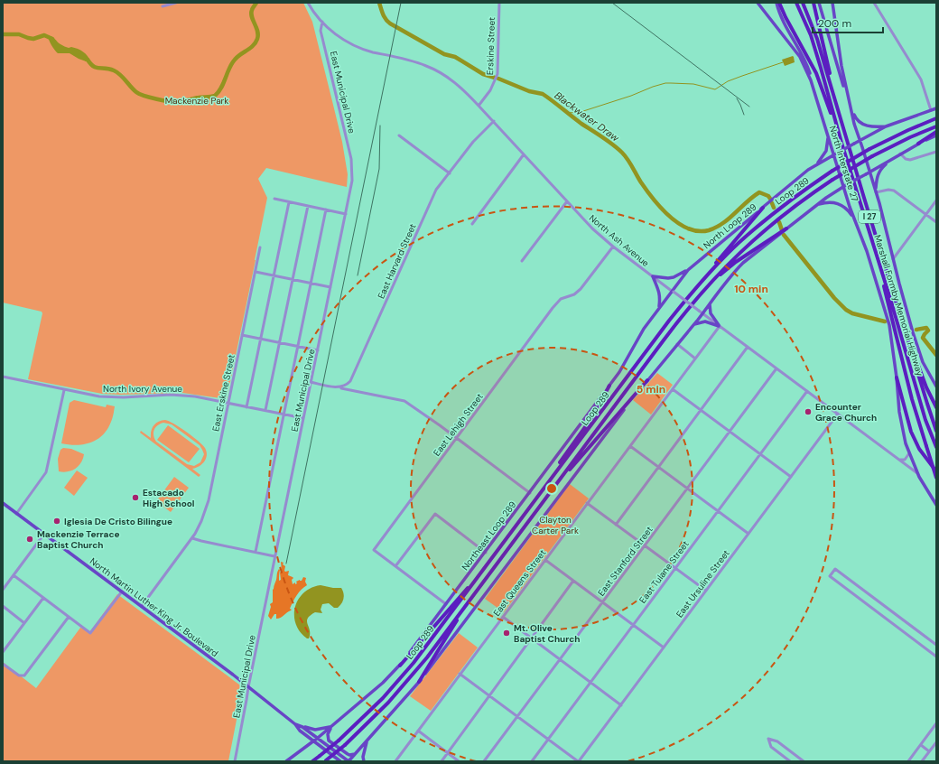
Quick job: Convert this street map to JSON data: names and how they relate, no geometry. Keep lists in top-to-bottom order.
{
  "streets": {
    "highway": ["Loop 289", "I 27", "Marshall Formby Memorial Highway"],
    "main road": [
      "North Interstate 27",
      "North Loop 289",
      "Northeast Loop 289",
      "North Martin Luther King Jr. Boulevard"
    ],
    "street": [
      "Erskine Street",
      "East Municipal Drive",
      "North Ash Avenue",
      "East Harvard Street",
      "North Ivory Avenue",
      "East Erskine Street",
      "East Lehigh Street",
      "East Stanford Street",
      "East Tulane Street",
      "East Queens Street",
      "East Ursuline Street"
    ]
  },
  "crossings": [
    ["Erskine Street", "North Ash Avenue"],
    ["East Municipal Drive", "North Ash Avenue"],
    ["East Municipal Drive", "North Ivory Avenue"],
    ["East Municipal Drive", "North Martin Luther King Jr. Boulevard"],
    ["North Interstate 27", "North Loop 289"],
    ["North Interstate 27", "North Ash Avenue"],
    ["North Loop 289", "North Ash Avenue"],
    ["North Loop 289", "Northeast Loop 289"],
    ["North Ash Avenue", "East Harvard Street"],
    ["North Ash Avenue", "East Lehigh Street"],
    ["North Ash Avenue", "Northeast Loop 289"],
    ["North Ash Avenue", "East Stanford Street"],
    ["North Ash Avenue", "East Tulane Street"],
    ["North Ash Avenue", "East Queens Street"],
    ["North Ash Avenue", "East Ursuline Street"],
    ["North Ivory Avenue", "East Erskine Street"],
    ["East Erskine Street", "North Martin Luther King Jr. Boulevard"],
    ["Northeast Loop 289", "North Martin Luther King Jr. Boulevard"]
  ],
  "water": ["Blackwater Draw"],
  "parks": ["Mackenzie Park", "Clayton Carter Park"],
  "places": [
    "Encounter Grace Church",
    "Estacado High School",
    "Iglesia De Cristo Bilingue",
    "Mackenzie Terrace Baptist Church",
    "Mt. Olive Baptist Church"
  ],
  "scale_bar": "200 m",
  "rings": ["10 min", "5 min"]
}
